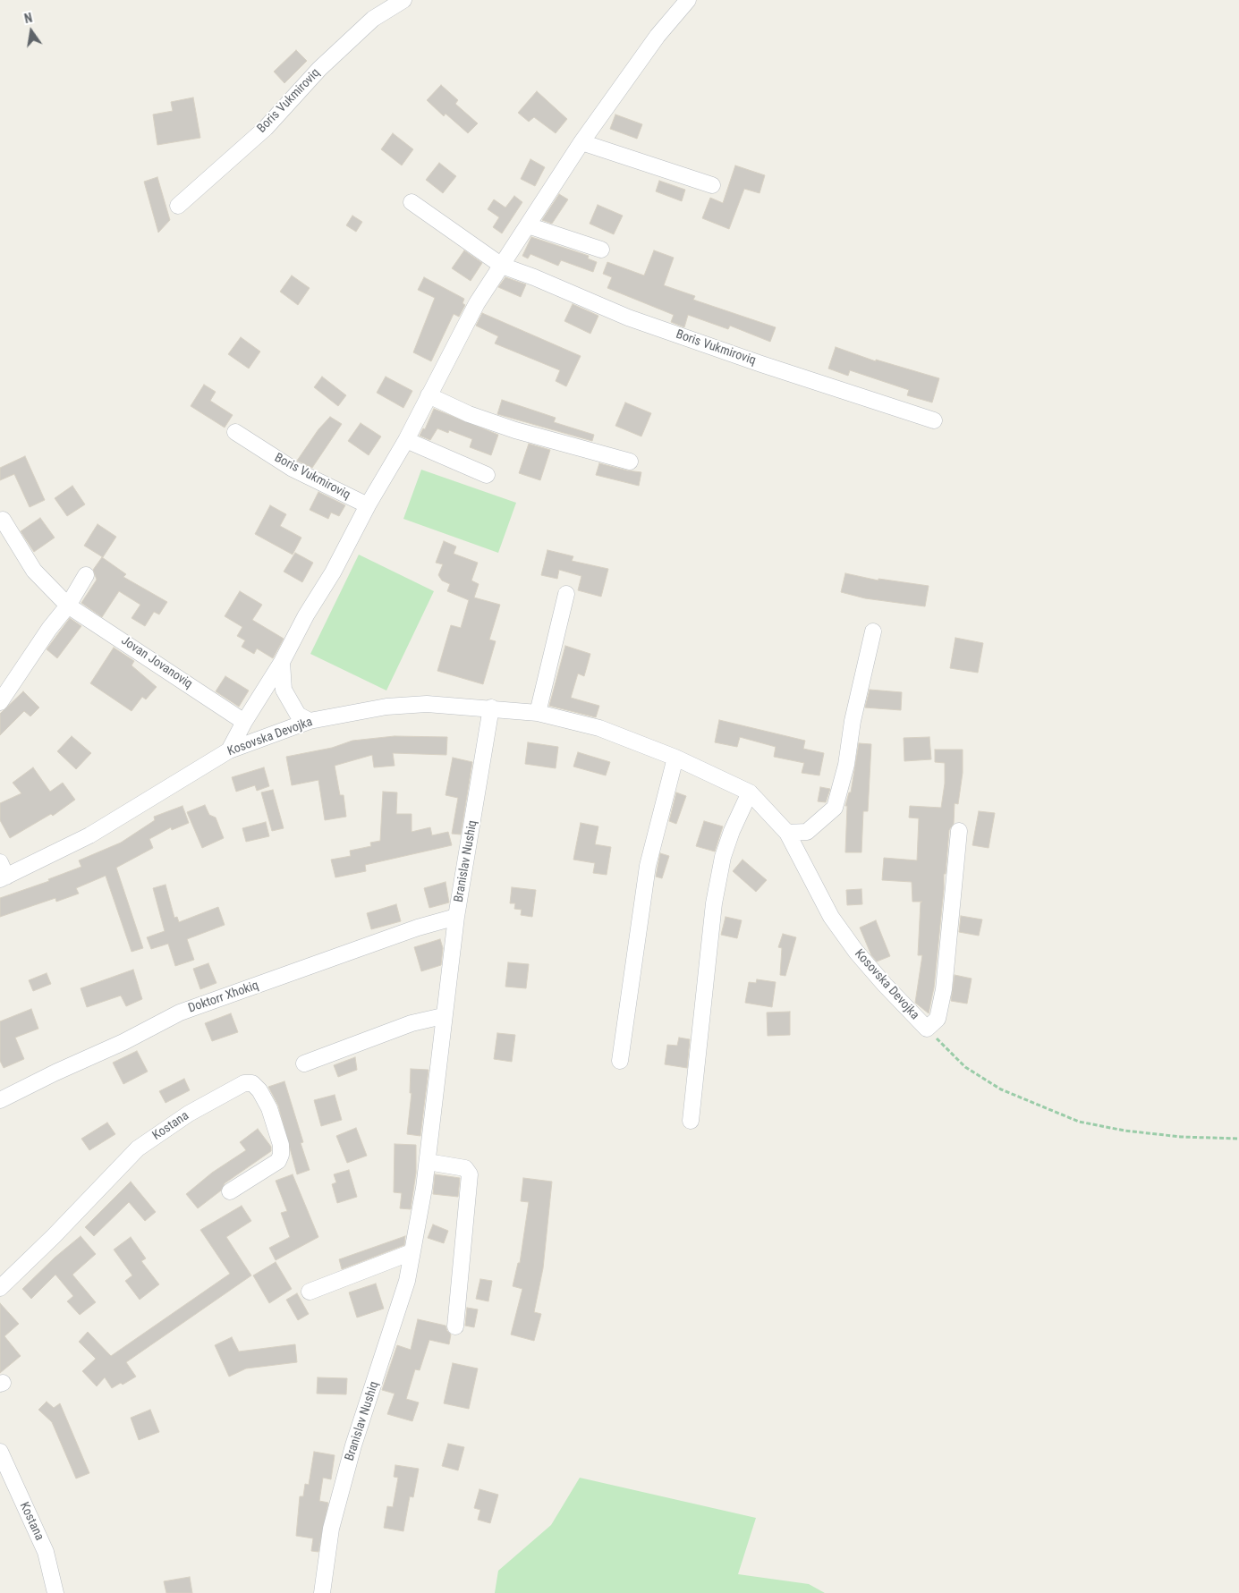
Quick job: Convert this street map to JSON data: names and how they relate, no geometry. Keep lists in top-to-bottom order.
{
  "streets": {
    "street": [
      "Boris Vukmiroviq",
      "Jovan Jovanoviq",
      "Kosovska Devojka",
      "Branislav Nushiq",
      "Doktorr Xhokiq",
      "Kostana"
    ]
  },
  "crossings": [
    ["Kosovska Devojka", "Branislav Nushiq"],
    ["Branislav Nushiq", "Doktorr Xhokiq"]
  ],
  "north": "top"
}
